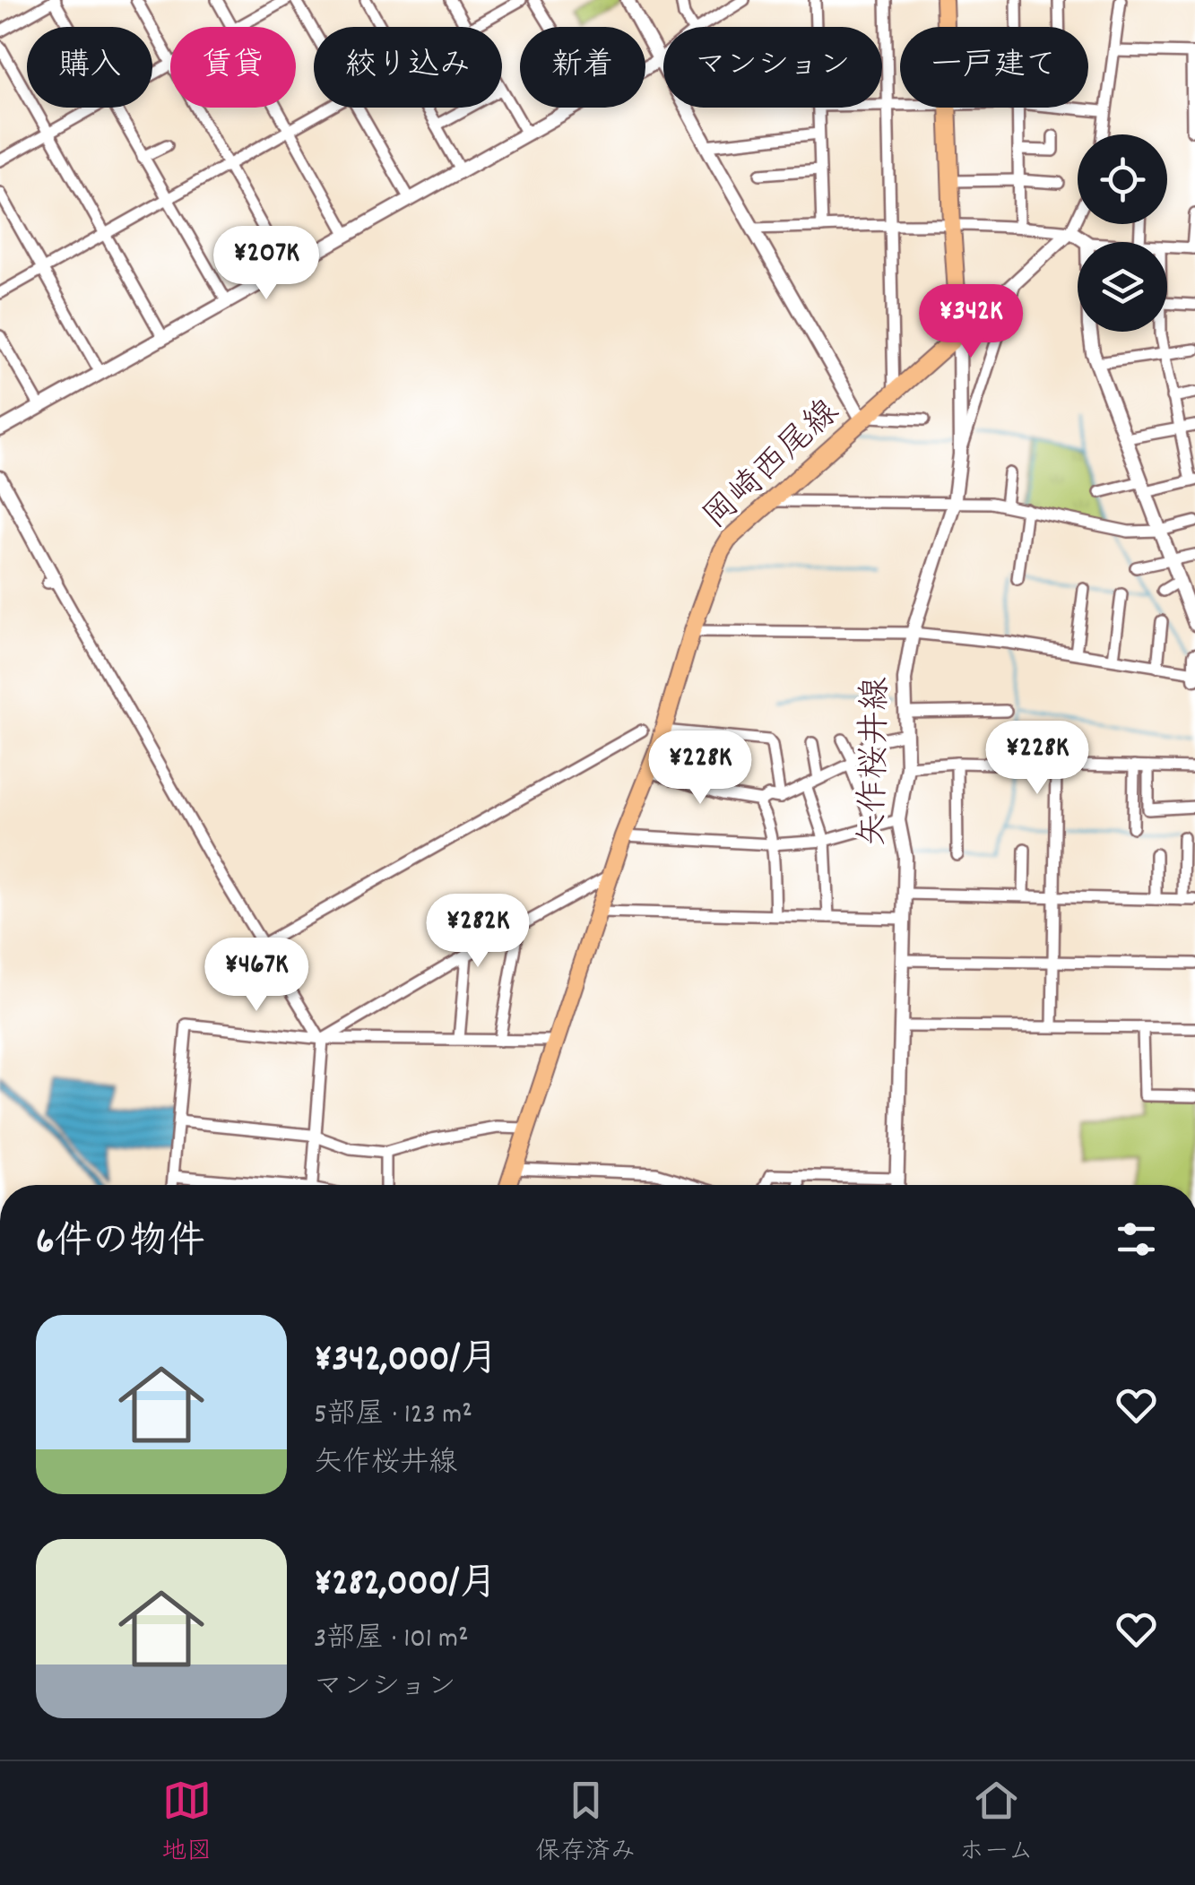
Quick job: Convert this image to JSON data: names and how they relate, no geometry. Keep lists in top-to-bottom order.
{
  "streets": {
    "main road": ["岡崎西尾線"],
    "street": ["矢作桜井線"]
  },
  "crossings": [
    ["岡崎西尾線", "矢作桜井線"]
  ],
  "page": {
    "chip": [
      "購入",
      "賃貸",
      "絞り込み",
      "新着",
      "マンション",
      "一戸建て"
    ],
    "price": [
      "¥207K",
      "¥342K",
      "¥228K",
      "¥228K",
      "¥282K",
      "¥467K"
    ],
    "heading": "6件の物件",
    "list": [
      {
        "name": "¥342,000/月",
        "note": "5部屋 · 123 m² · 矢作桜井線"
      },
      {
        "name": "¥282,000/月",
        "note": "3部屋 · 101 m² · マンション"
      }
    ],
    "tabs": ["地図", "保存済み", "ホーム"]
  }
}
